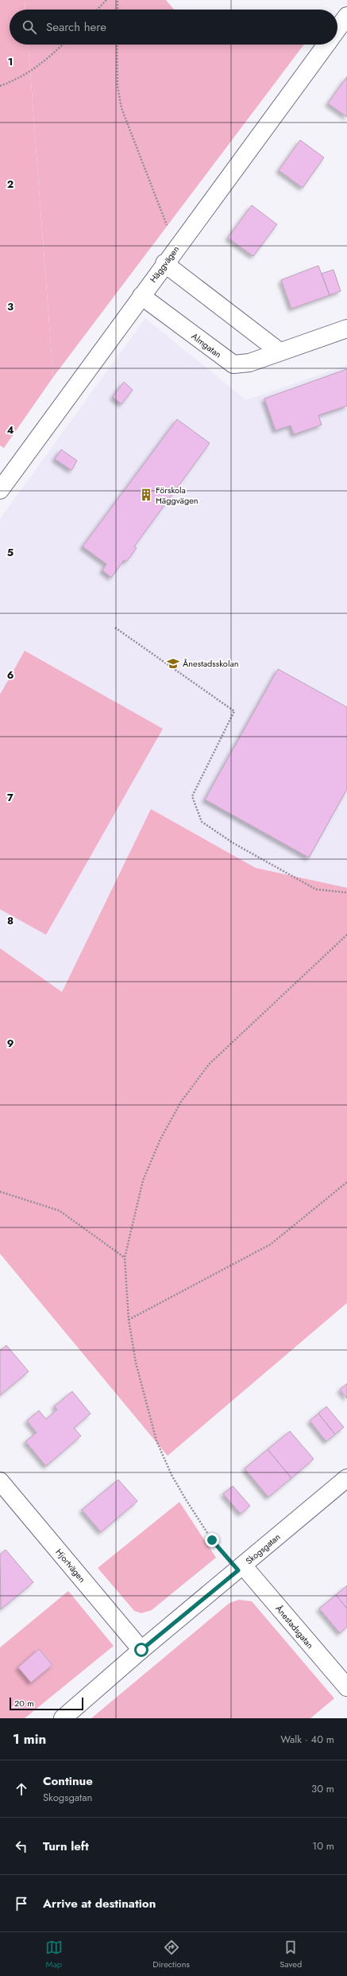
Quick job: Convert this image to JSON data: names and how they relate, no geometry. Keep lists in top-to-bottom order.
{
  "streets": {
    "street": [
      "Häggvägen",
      "Almgatan",
      "Skogsgatan",
      "Hjortvägen",
      "Ånestadsgatan"
    ]
  },
  "crossings": [
    ["Häggvägen", "Almgatan"],
    ["Skogsgatan", "Hjortvägen"],
    ["Skogsgatan", "Ånestadsgatan"]
  ],
  "places": {
    "building": ["Förskola Häggvägen"],
    "school or university": ["Ånestadsskolan"]
  },
  "scale_bar": "20 m",
  "page": {
    "search": "Search here",
    "scale": "20 m",
    "heading": ["1 min", "Walk · 40 m"],
    "list": [
      ["Continue", "Skogsgatan", "30 m"],
      ["Turn left", "10 m"],
      "Arrive at destination"
    ],
    "nav": ["Map", "Directions", "Saved"]
  },
  "grid": {
    "rows": [
      "1",
      "2",
      "3",
      "4",
      "5",
      "6",
      "7",
      "8",
      "9"
    ]
  }
}
